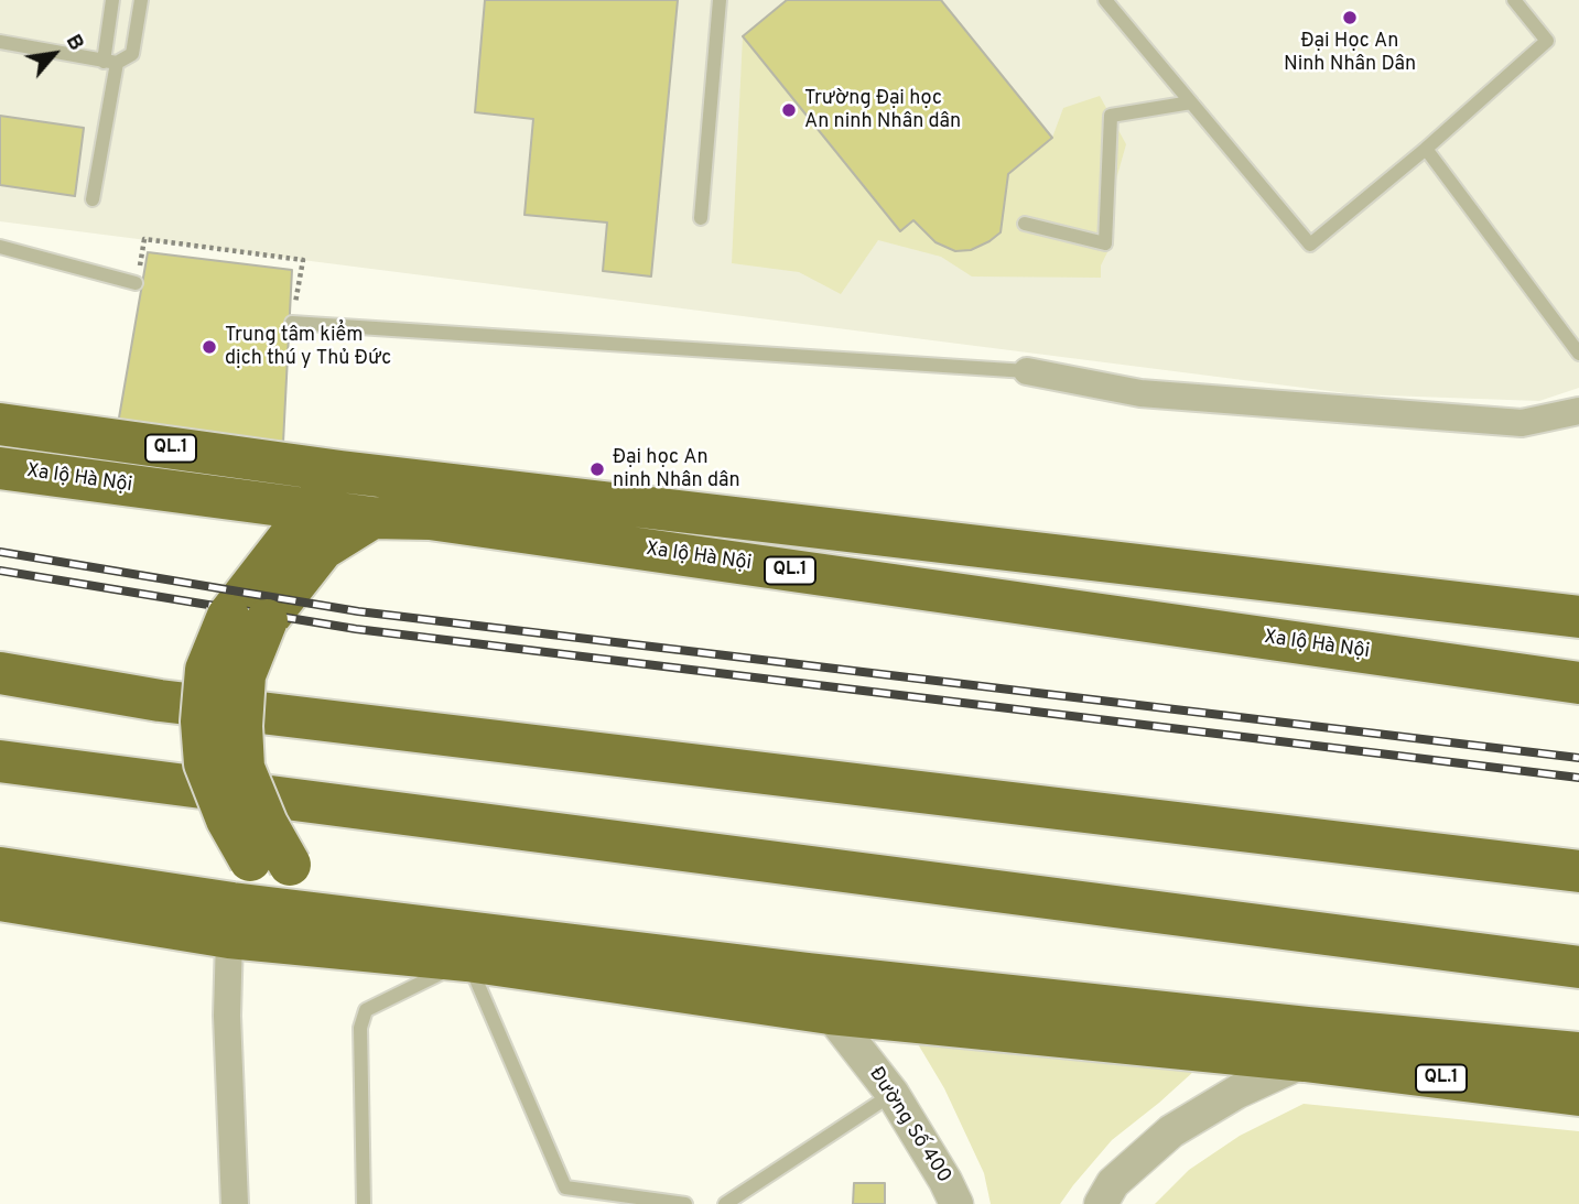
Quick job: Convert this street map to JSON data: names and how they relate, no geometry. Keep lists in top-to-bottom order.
{
  "streets": {
    "highway": ["QL.1", "Xa lộ Hà Nội"],
    "street": ["Đường Số 400"]
  },
  "crossings": [
    ["QL.1", "Đường Số 400"]
  ],
  "places": [
    "Đại Học An Ninh Nhân Dân",
    "Trường Đại học An ninh Nhân dân",
    "Trung tâm kiểm dịch thú y Thủ Đức",
    "Đại học An ninh Nhân dân"
  ],
  "north": "top right"
}
